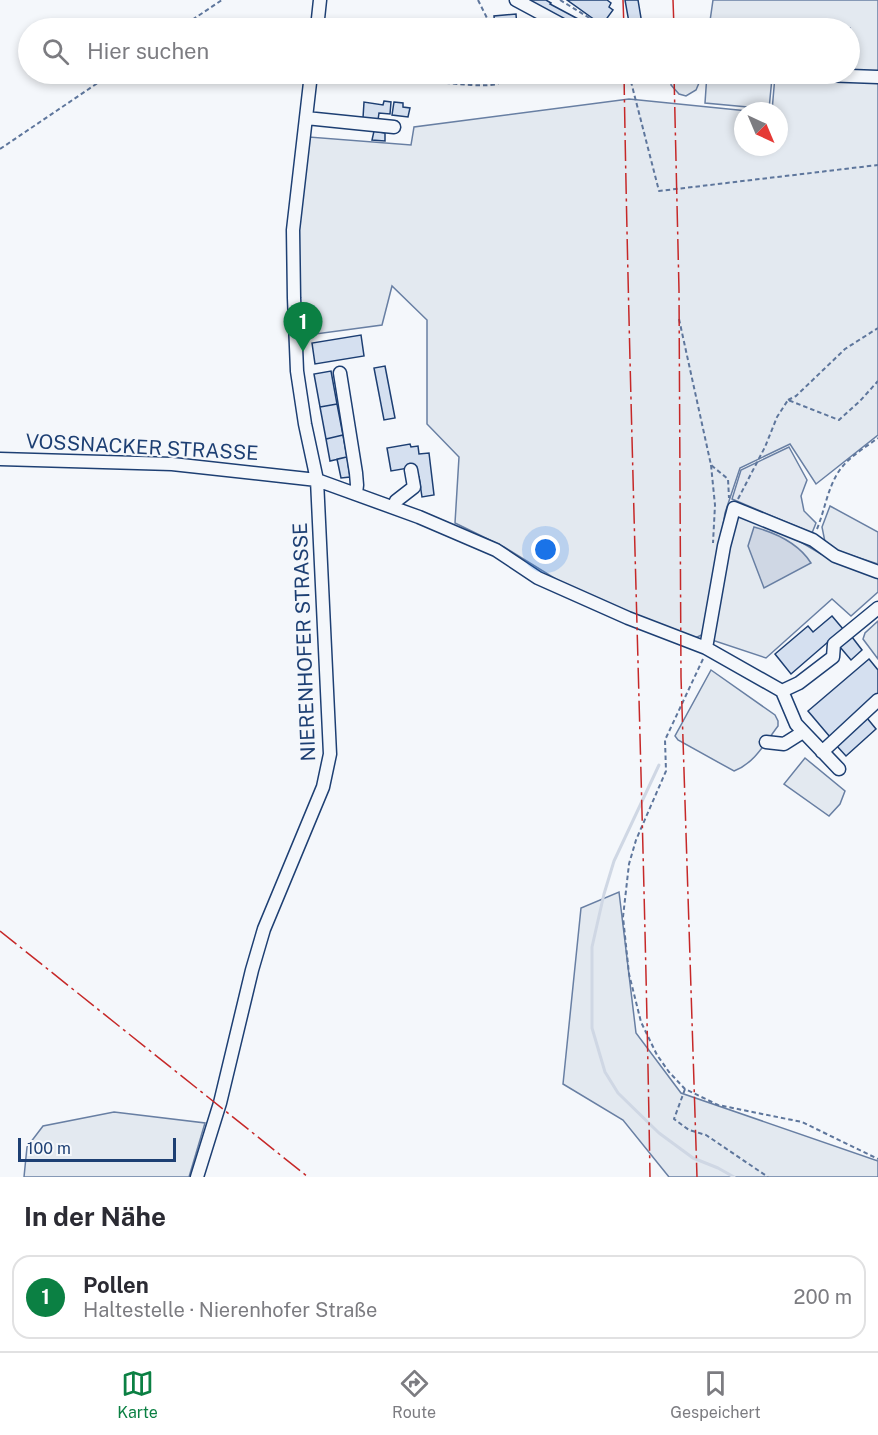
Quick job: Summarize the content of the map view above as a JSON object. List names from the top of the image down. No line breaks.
{"streets":{"street":["VOSSNACKER STRASSE","NIERENHOFER STRASSE"]},"crossings":[["VOSSNACKER STRASSE","NIERENHOFER STRASSE"]],"scale_bar":"100 m","north":"bottom right","page":{"search":"Hier suchen","pins":"1","scale":"100 m","heading":"In der Nähe","list":[{"mark":"1","name":"Pollen","note":"Haltestelle · Nierenhofer Straße","value":"200 m"}],"nav":["Karte","Route","Gespeichert"]}}
